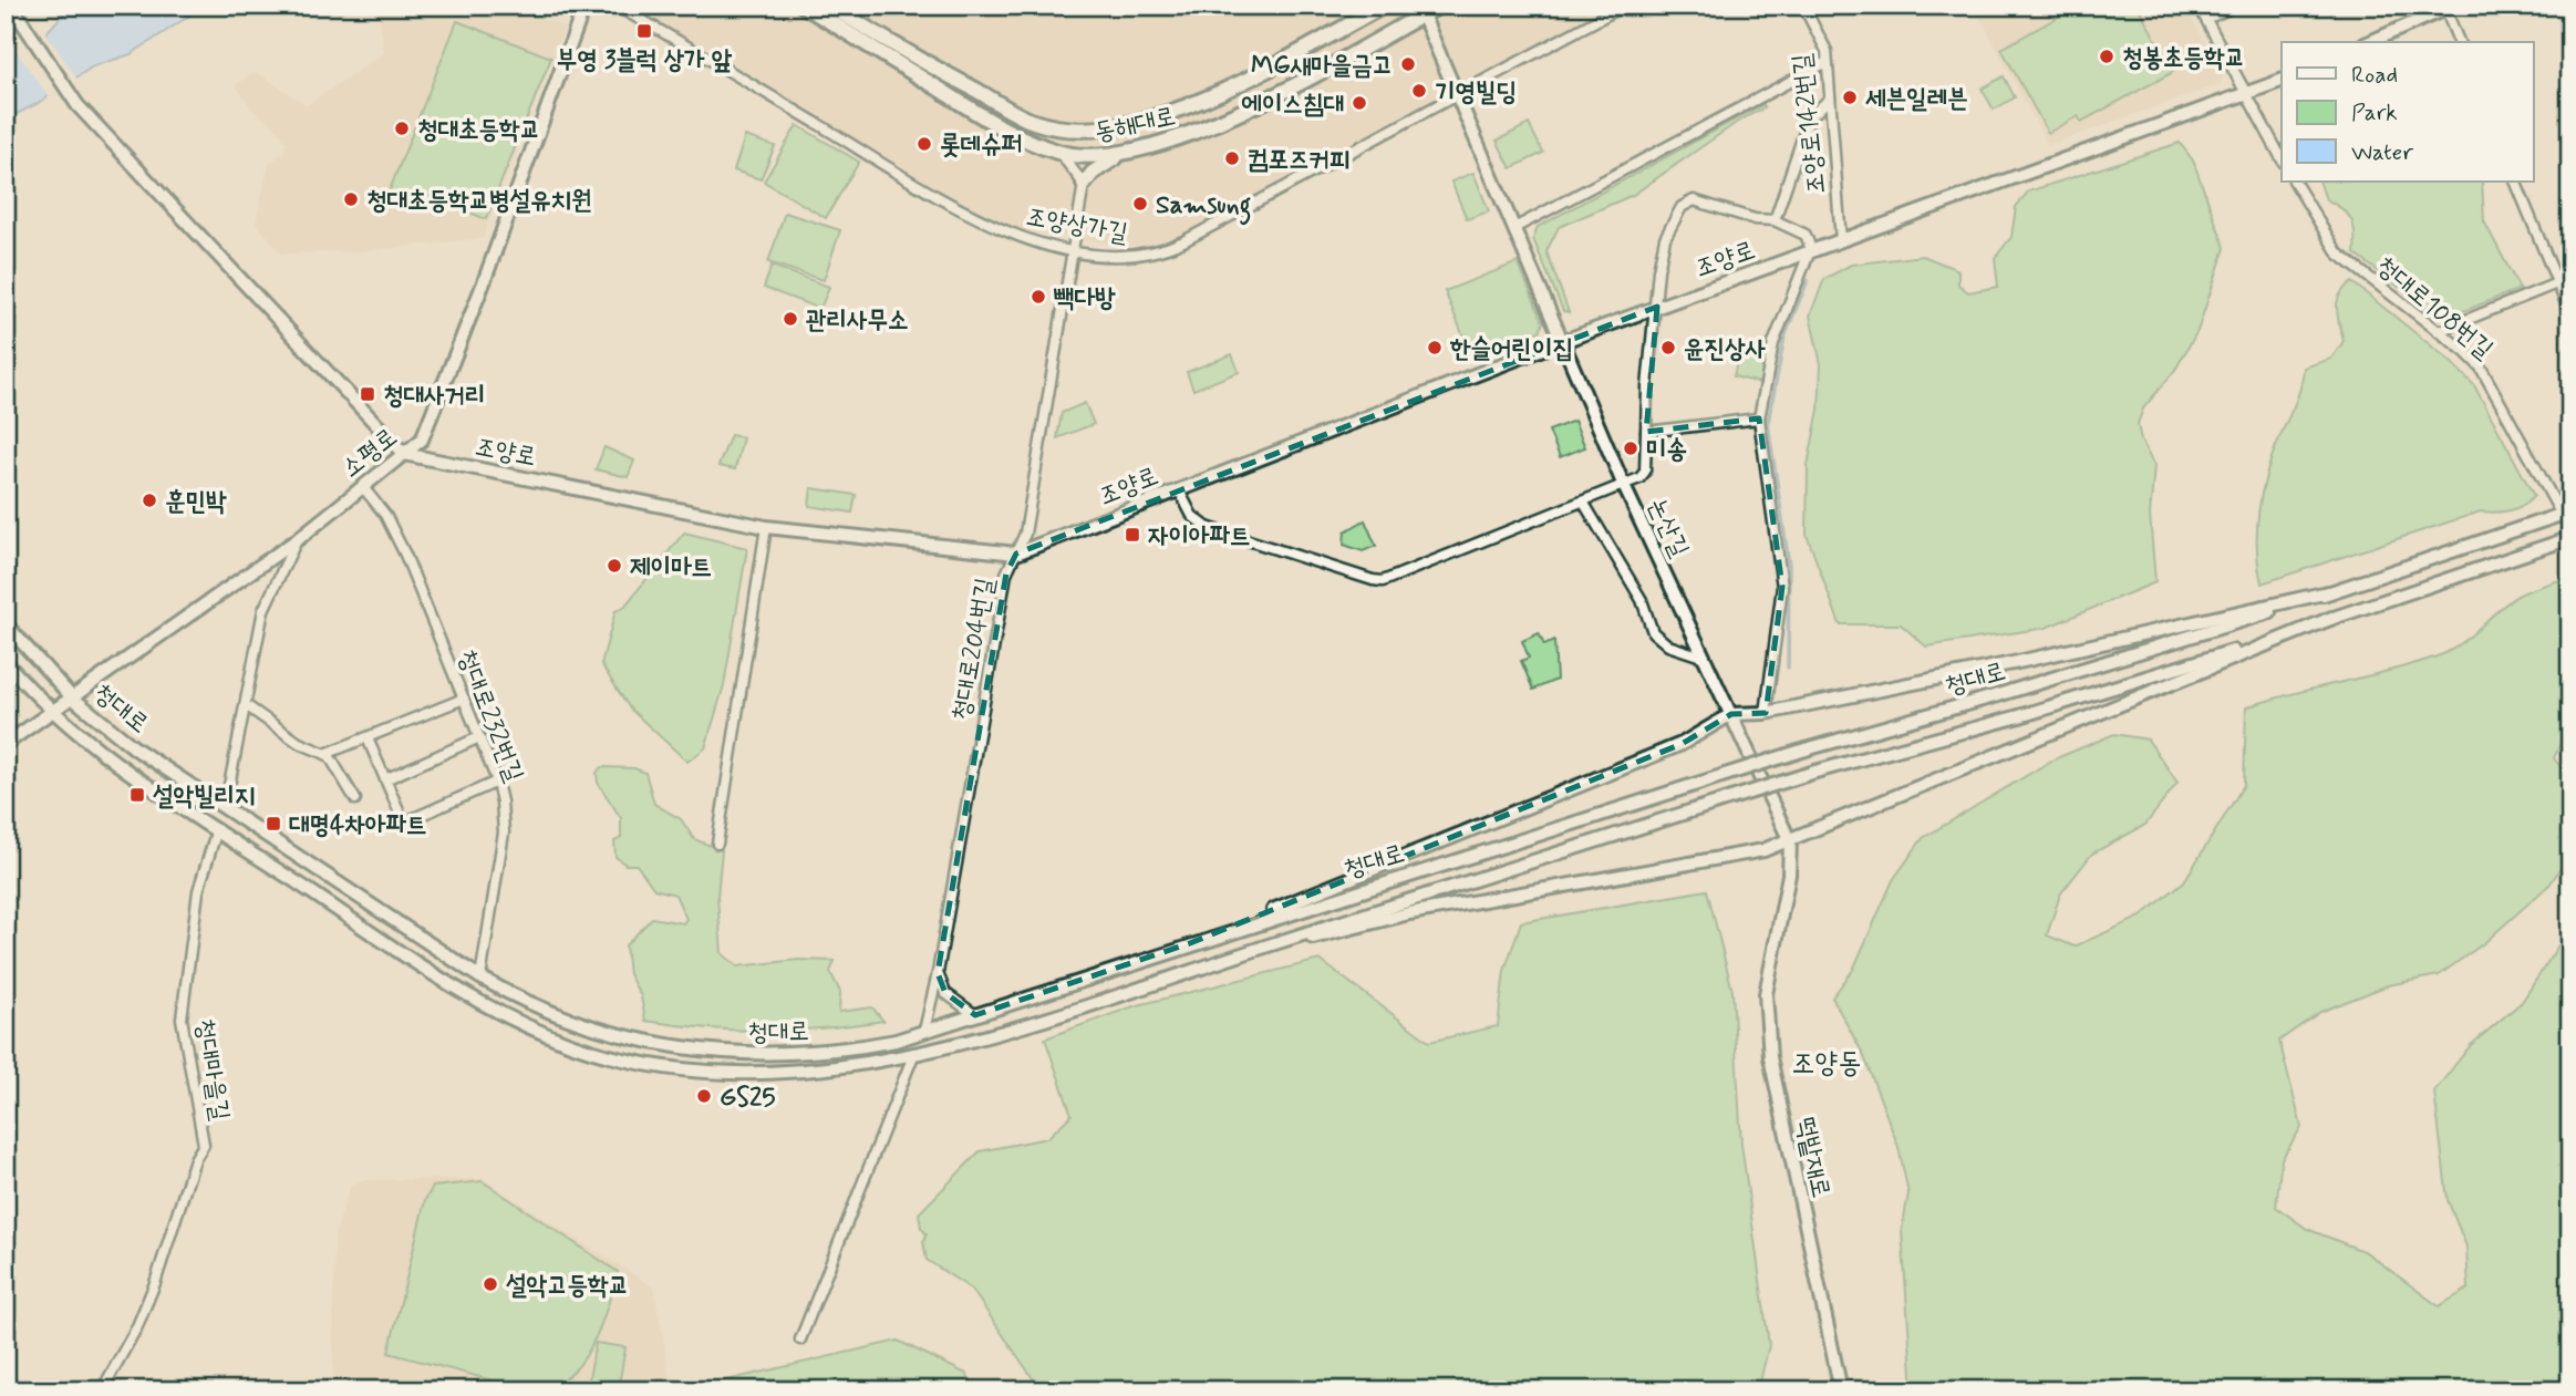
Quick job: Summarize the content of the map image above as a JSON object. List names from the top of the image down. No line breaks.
{"streets":{"main road":["동해대로"],"street":["조양로142번길","조양상가길","조양로","청대로108번길","소평로","논산길","청대로204번길","청대로","청대로232번길","청대마을길","떡밭재로"]},"crossings":[["동해대로","논산길"],["조양로142번길","조양로"],["조양상가길","논산길"],["조양상가길","청대로204번길"],["조양로","소평로"],["조양로","논산길"],["조양로","청대로204번길"],["청대로108번길","청대로"],["소평로","청대로"],["소평로","청대로232번길"],["논산길","떡밭재로"],["청대로204번길","청대로"],["청대로","청대로232번길"],["청대로","청대마을길"]],"districts":["조양동"],"places":{"transit":["부영 3블럭 상가 앞","청대사거리","자이아파트","설악빌리지","대명4차아파트"],"other":["청봉초등학교","MG새마을금고","기영빌딩","세븐일레븐","에이스침대","청대초등학교","롯데슈퍼","컴포즈커피","청대초등학교병설유치원","Samsung","빽다방","관리사무소","한슬어린이집","윤진상사","미송","훈민박","제이마트","GS25","설악고등학교"]},"legend":["Road","Park","Water"]}
